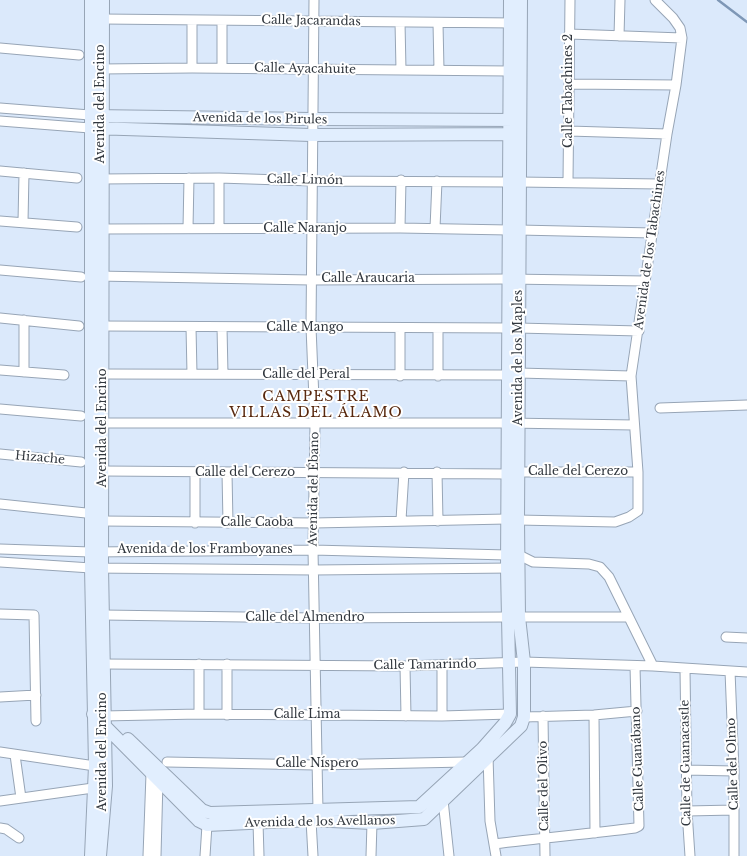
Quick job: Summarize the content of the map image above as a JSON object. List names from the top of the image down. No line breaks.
{"streets":{"street":["Calle Jacarandas","Calle Ayacahuite","Calle Tabachines 2","Avenida del Encino","Avenida de los Pirules","Calle Limón","Calle Naranjo","Avenida de los Tabachines","Calle Araucaria","Calle Mango","Avenida de los Maples","Calle del Peral","Hizache","Calle del Cerezo","Avenida del Ébano","Calle Caoba","Avenida de los Framboyanes","Calle del Almendro","Calle Tamarindo","Calle Lima","Calle Guanábano","Calle de Guanacastle","Calle Níspero","Calle del Olmo","Calle del Olivo","Avenida de los Avellanos"]},"crossings":[["Calle Jacarandas","Avenida del Encino"],["Calle Jacarandas","Avenida de los Maples"],["Calle Jacarandas","Avenida del Ébano"],["Calle Ayacahuite","Avenida del Encino"],["Calle Ayacahuite","Avenida de los Maples"],["Calle Ayacahuite","Avenida del Ébano"],["Calle Tabachines 2","Calle Limón"],["Avenida del Encino","Avenida de los Pirules"],["Avenida del Encino","Calle Limón"],["Avenida del Encino","Calle Naranjo"],["Avenida del Encino","Calle Araucaria"],["Avenida del Encino","Calle Mango"],["Avenida del Encino","Calle del Peral"],["Avenida del Encino","Calle del Cerezo"],["Avenida del Encino","Calle Caoba"],["Avenida del Encino","Avenida de los Framboyanes"],["Avenida del Encino","Calle del Almendro"],["Avenida del Encino","Calle Tamarindo"],["Avenida del Encino","Calle Lima"],["Avenida del Encino","Avenida de los Avellanos"],["Avenida de los Pirules","Avenida de los Maples"],["Avenida de los Pirules","Avenida del Ébano"],["Calle Limón","Avenida de los Tabachines"],["Calle Limón","Avenida de los Maples"],["Calle Limón","Avenida del Ébano"],["Calle Naranjo","Avenida de los Tabachines"],["Calle Naranjo","Avenida de los Maples"],["Calle Naranjo","Avenida del Ébano"],["Avenida de los Tabachines","Calle Araucaria"],["Avenida de los Tabachines","Calle Mango"],["Avenida de los Tabachines","Calle del Peral"],["Avenida de los Tabachines","Calle del Cerezo"],["Avenida de los Tabachines","Calle Caoba"],["Calle Araucaria","Avenida de los Maples"],["Calle Araucaria","Avenida del Ébano"],["Calle Mango","Avenida de los Maples"],["Calle Mango","Avenida del Ébano"],["Avenida de los Maples","Calle del Peral"],["Avenida de los Maples","Calle del Cerezo"],["Avenida de los Maples","Calle Caoba"],["Avenida de los Maples","Avenida de los Framboyanes"],["Avenida de los Maples","Calle del Almendro"],["Avenida de los Maples","Calle Tamarindo"],["Avenida de los Maples","Calle Lima"],["Avenida de los Maples","Avenida de los Avellanos"],["Calle del Peral","Avenida del Ébano"],["Calle del Cerezo","Avenida del Ébano"],["Avenida del Ébano","Calle Caoba"],["Avenida del Ébano","Avenida de los Framboyanes"],["Avenida del Ébano","Calle del Almendro"],["Avenida del Ébano","Calle Tamarindo"],["Avenida del Ébano","Calle Lima"],["Avenida del Ébano","Calle Níspero"],["Avenida del Ébano","Avenida de los Avellanos"],["Avenida de los Framboyanes","Calle Tamarindo"],["Calle Tamarindo","Calle Guanábano"],["Calle Tamarindo","Calle de Guanacastle"],["Calle Tamarindo","Calle del Olmo"],["Calle Lima","Avenida de los Avellanos"],["Calle Guanábano","Calle del Olivo"],["Calle Níspero","Avenida de los Avellanos"]],"districts":["CAMPESTRE VILLAS DEL ÁLAMO"]}
